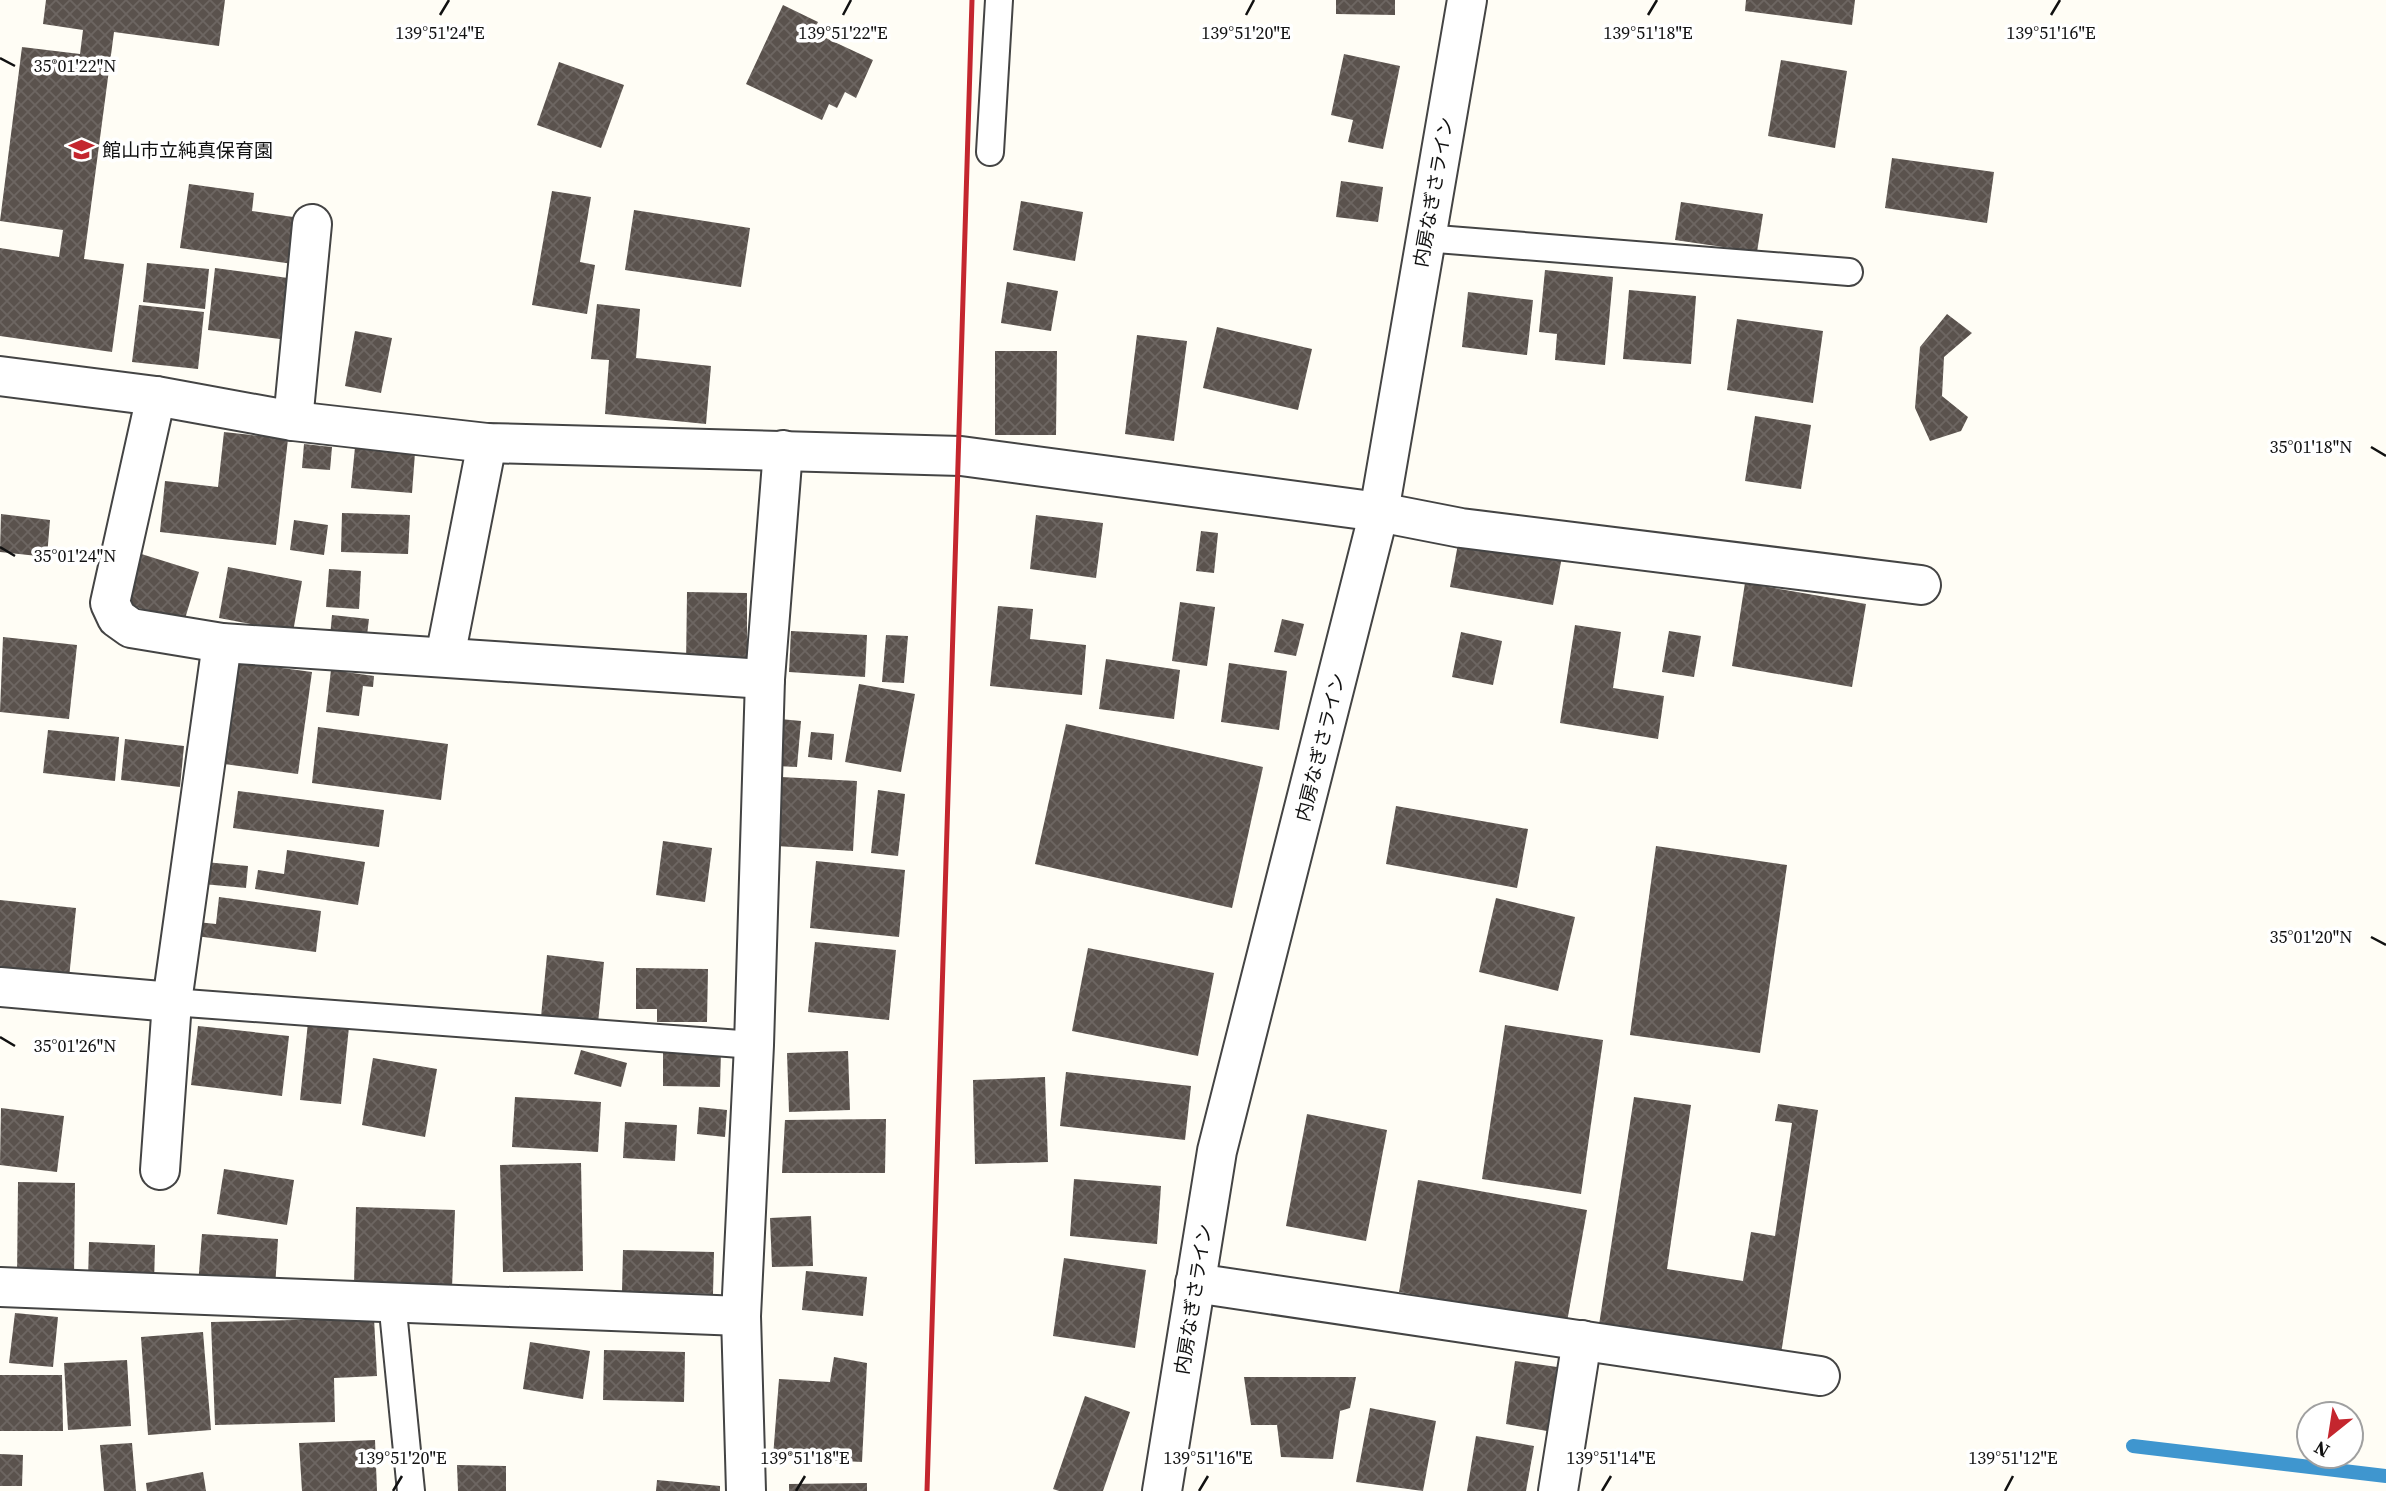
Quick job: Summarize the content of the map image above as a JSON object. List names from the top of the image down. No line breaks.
{"streets":{"street":["内房なぎさライン"]},"places":{"school or university":["館山市立純真保育園"]},"north":"bottom left","coordinates":["139°51'24\"E","139°51'22\"E","139°51'20\"E","139°51'18\"E","139°51'16\"E","35°01'22\"N","35°01'18\"N","35°01'24\"N","35°01'20\"N","35°01'26\"N","139°51'14\"E","139°51'12\"E"]}
